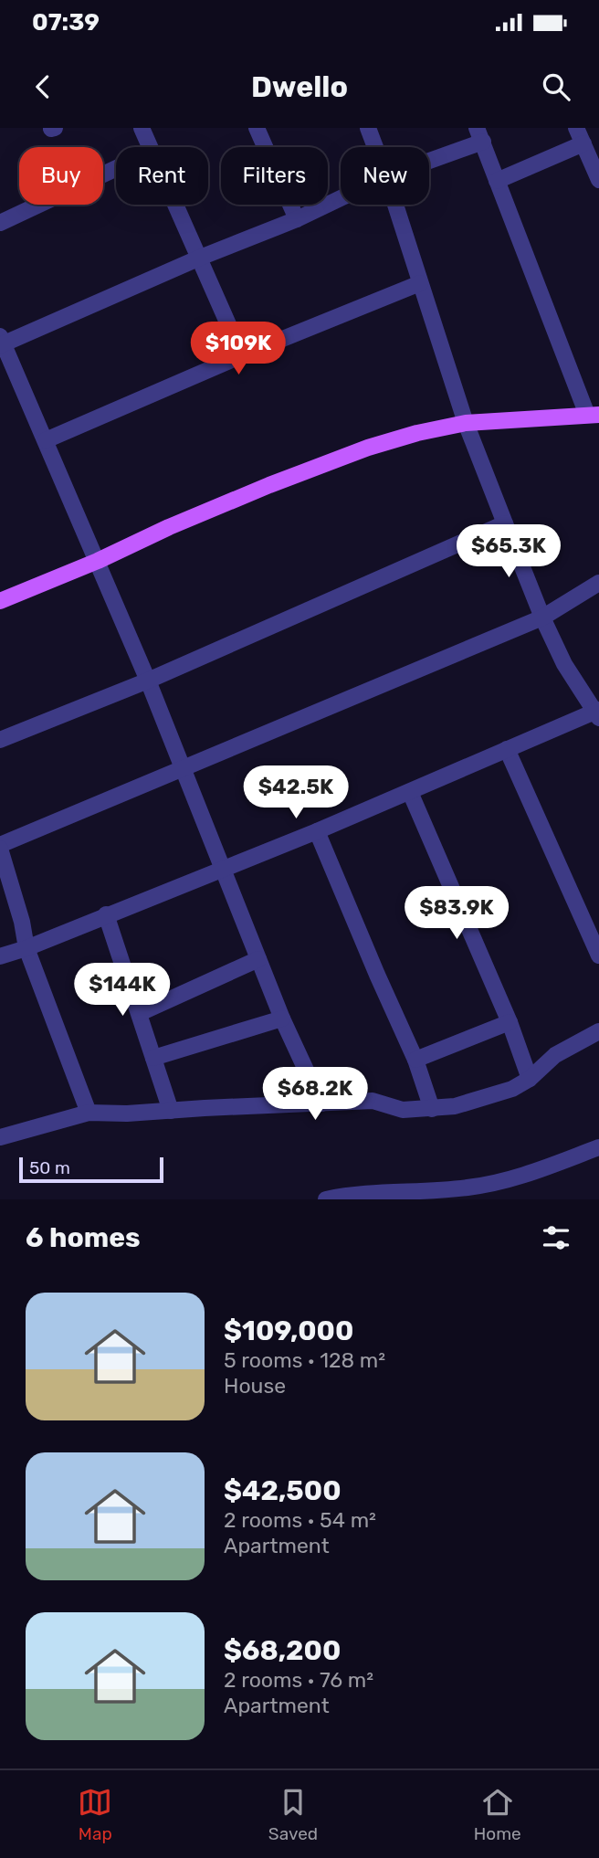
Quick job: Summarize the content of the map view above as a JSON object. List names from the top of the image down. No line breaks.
{"scale_bar":"50 m","page":{"status":"07:39","header":"Dwello","chip":["Buy","Rent","Filters","New"],"price":["$109K","$65.3K","$42.5K","$83.9K","$144K","$68.2K"],"scale":"50 m","heading":"6 homes","list":[{"name":"$109,000","note":"5 rooms · 128 m² · House"},{"name":"$42,500","note":"2 rooms · 54 m² · Apartment"},{"name":"$68,200","note":"2 rooms · 76 m² · Apartment"}],"tabs":["Map","Saved","Home"]}}
